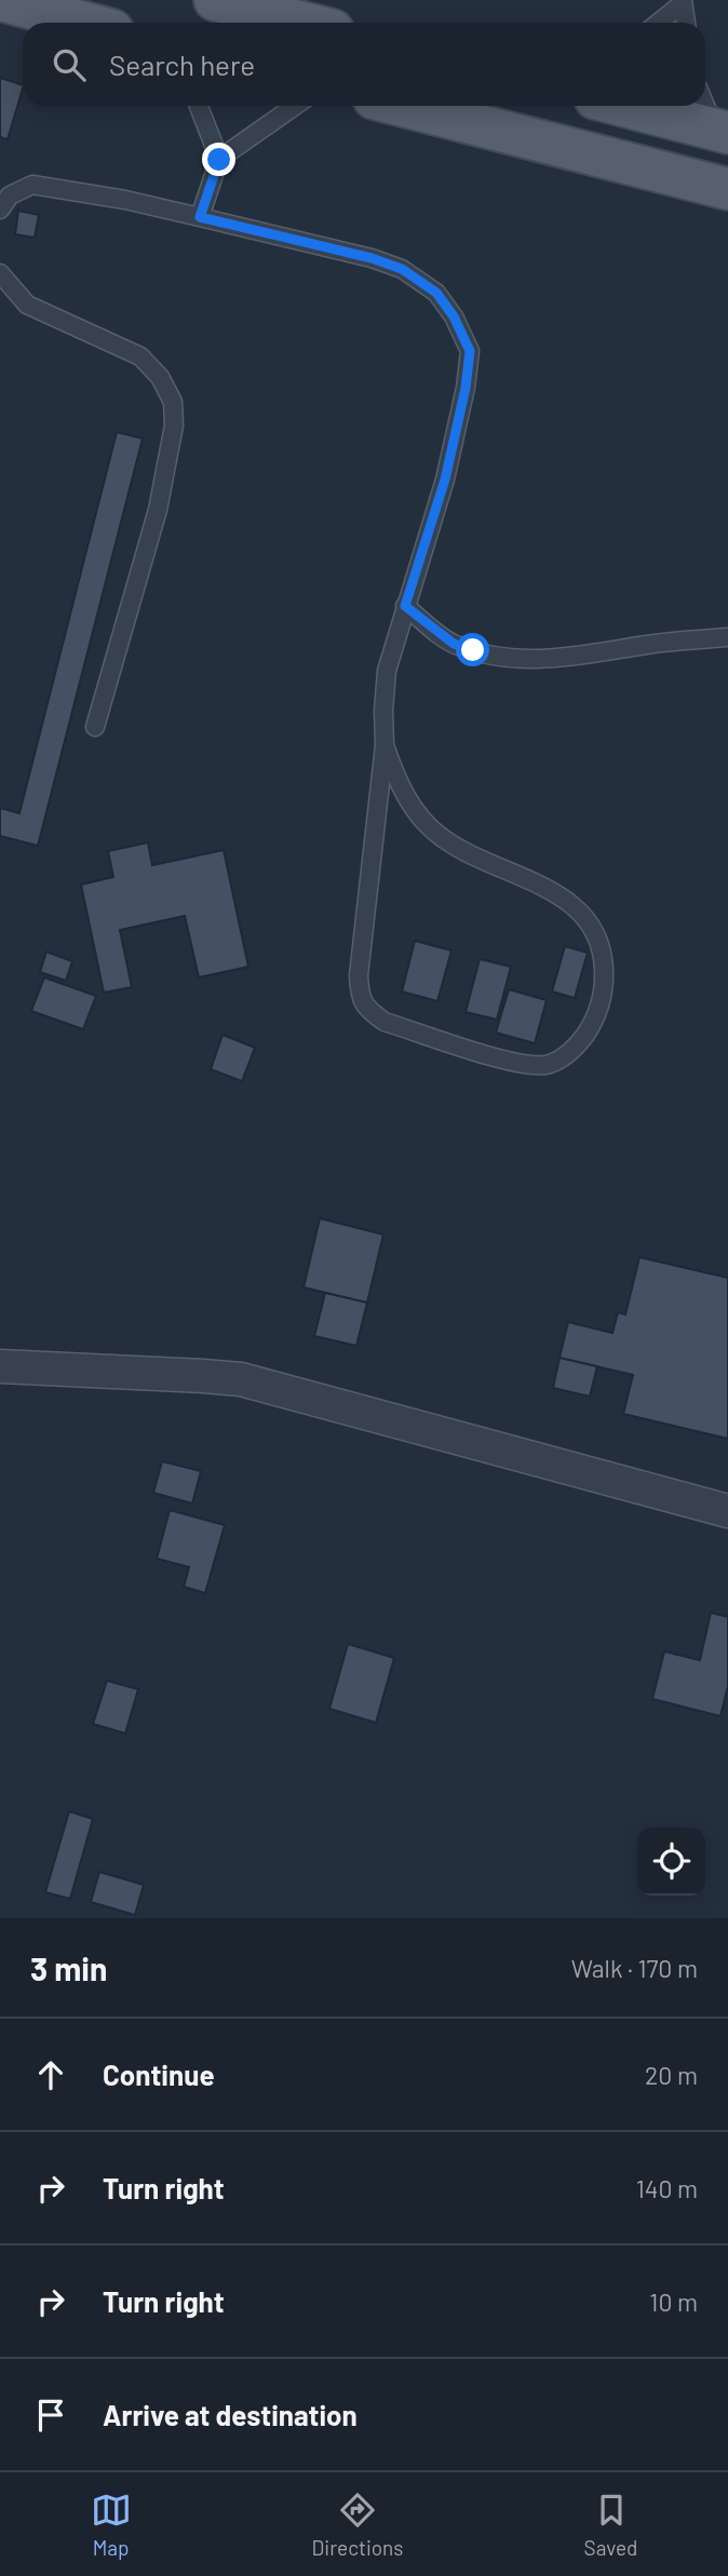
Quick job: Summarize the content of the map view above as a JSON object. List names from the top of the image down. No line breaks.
{"page":{"search":"Search here","heading":["3 min","Walk · 170 m"],"list":[["Continue","20 m"],["Turn right","140 m"],["Turn right","10 m"],"Arrive at destination"],"nav":["Map","Directions","Saved"]}}
